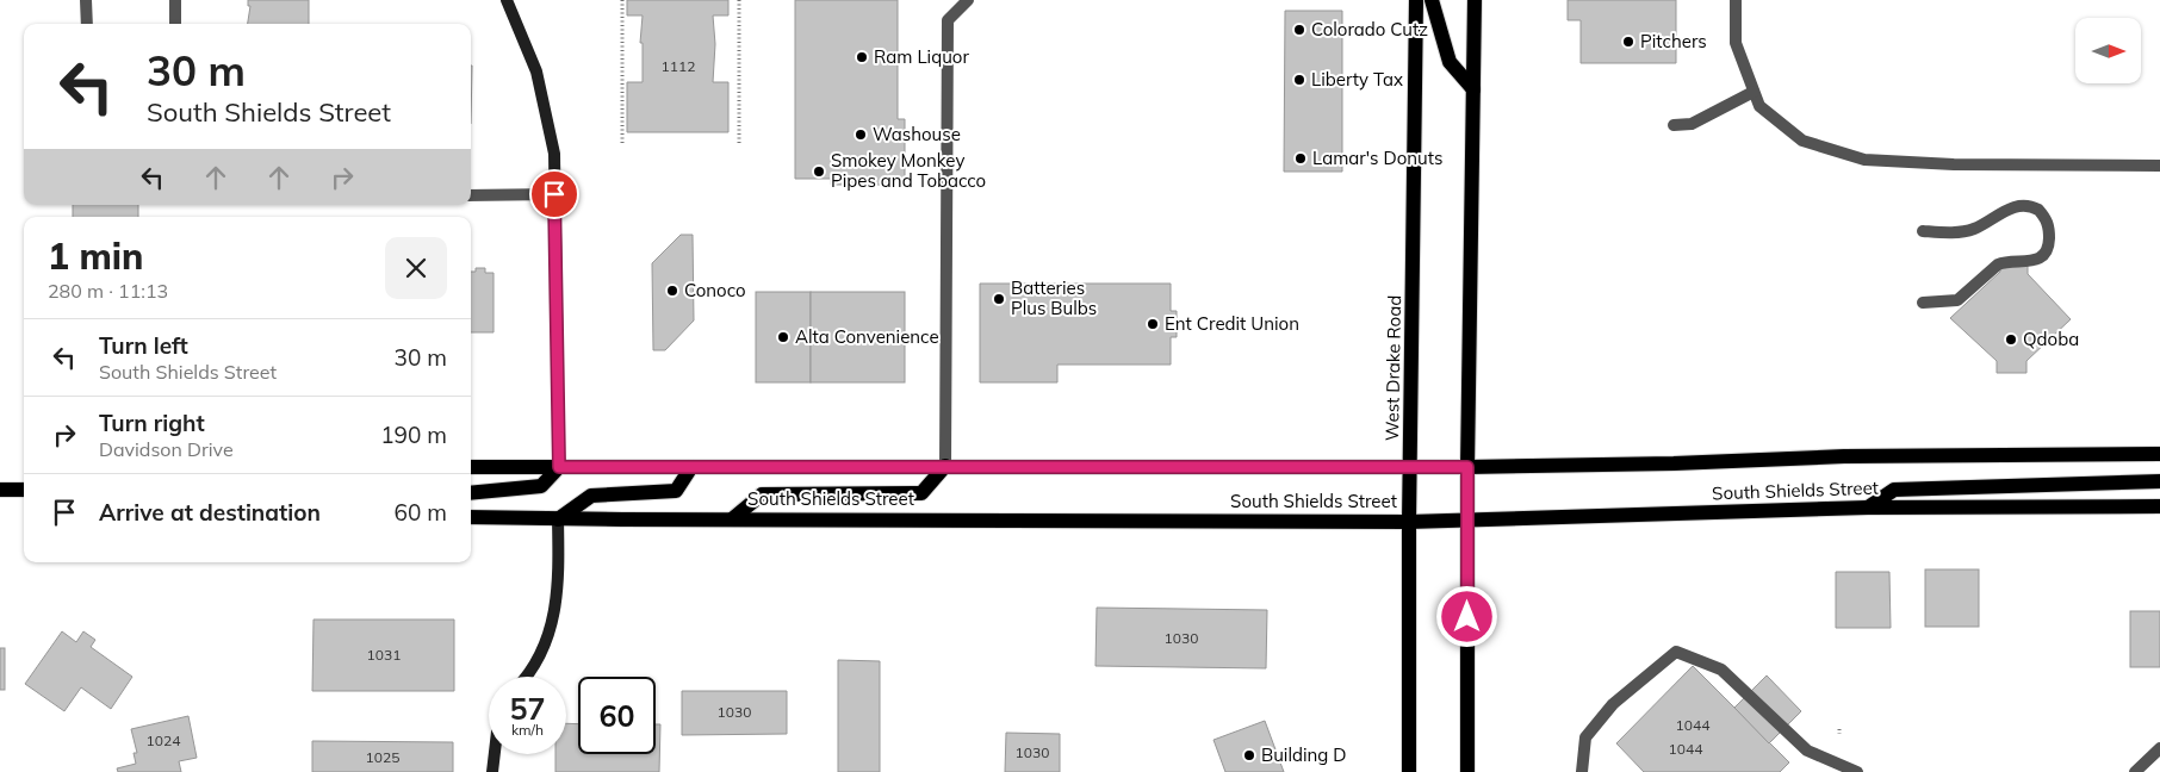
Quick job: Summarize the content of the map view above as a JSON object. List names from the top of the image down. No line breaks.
{"streets":{"main road":["West Drake Road","South Shields Street"]},"crossings":[["West Drake Road","South Shields Street"]],"places":["Colorado Cutz","Pitchers","Ram Liquor","Liberty Tax","Washouse","Lamar's Donuts","Smokey Monkey Pipes and Tobacco","Conoco","Batteries Plus Bulbs","Ent Credit Union","Alta Convenience","Qdoba","Building D"],"house_numbers":["1112","1030","1031","1030","1044","1024","1044","1030","1025"],"north":"right","page":{"turn":["30 m","South Shields Street"],"heading":["1 min","280 m · 11:13"],"list":[{"name":"Turn left","note":"South Shields Street","value":"30 m"},{"name":"Turn right","note":"Davidson Drive","value":"190 m"},{"name":"Arrive at destination","value":"60 m"}],"speed":"57 km/h","limit":"60"}}
